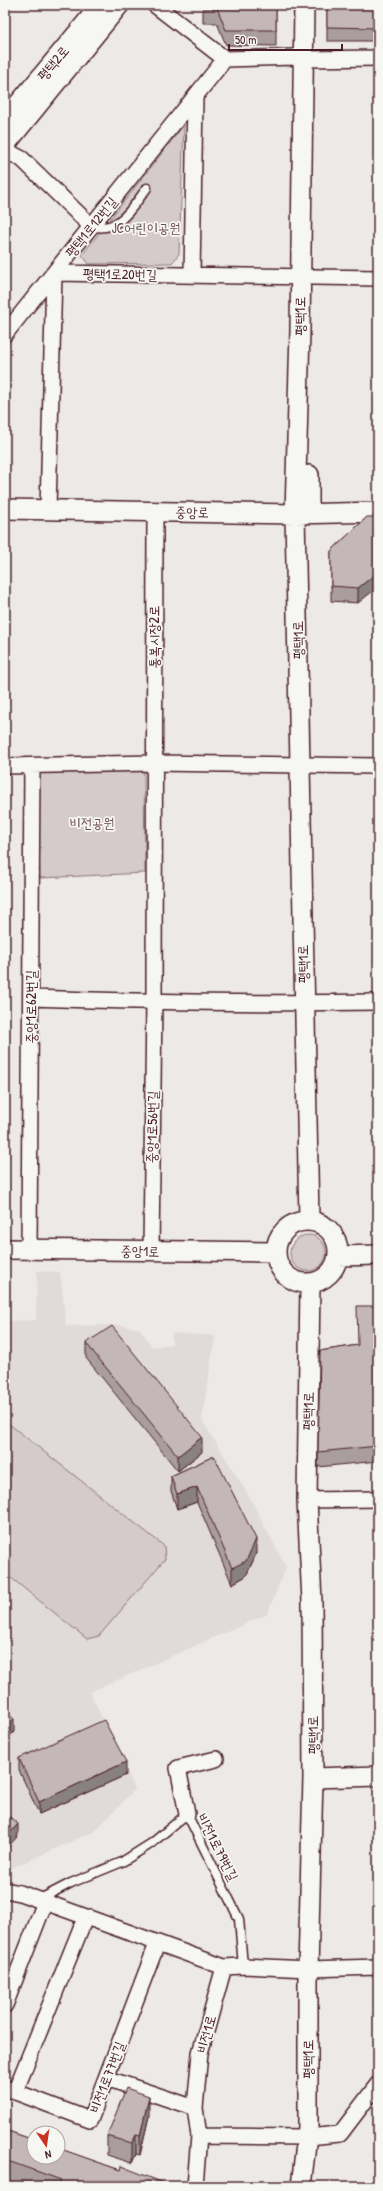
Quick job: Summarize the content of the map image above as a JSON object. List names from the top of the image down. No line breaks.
{"streets":{"street":["평택2로","평택1로12번길","평택1로20번길","평택1로","중앙로","통복시장2로","중앙1로62번길","중앙1로56번길","중앙1로","비전1로","비전1로77번길"],"lane":["비전1로79번길"]},"crossings":[["평택1로12번길","평택1로20번길"],["평택1로20번길","평택1로"],["평택1로","중앙로"],["평택1로","중앙1로"],["중앙로","통복시장2로"],["통복시장2로","중앙1로56번길"],["중앙1로62번길","중앙1로"],["중앙1로56번길","중앙1로"]],"parks":["JC어린이공원","비전공원"],"scale_bar":"50 m","north":"bottom"}
